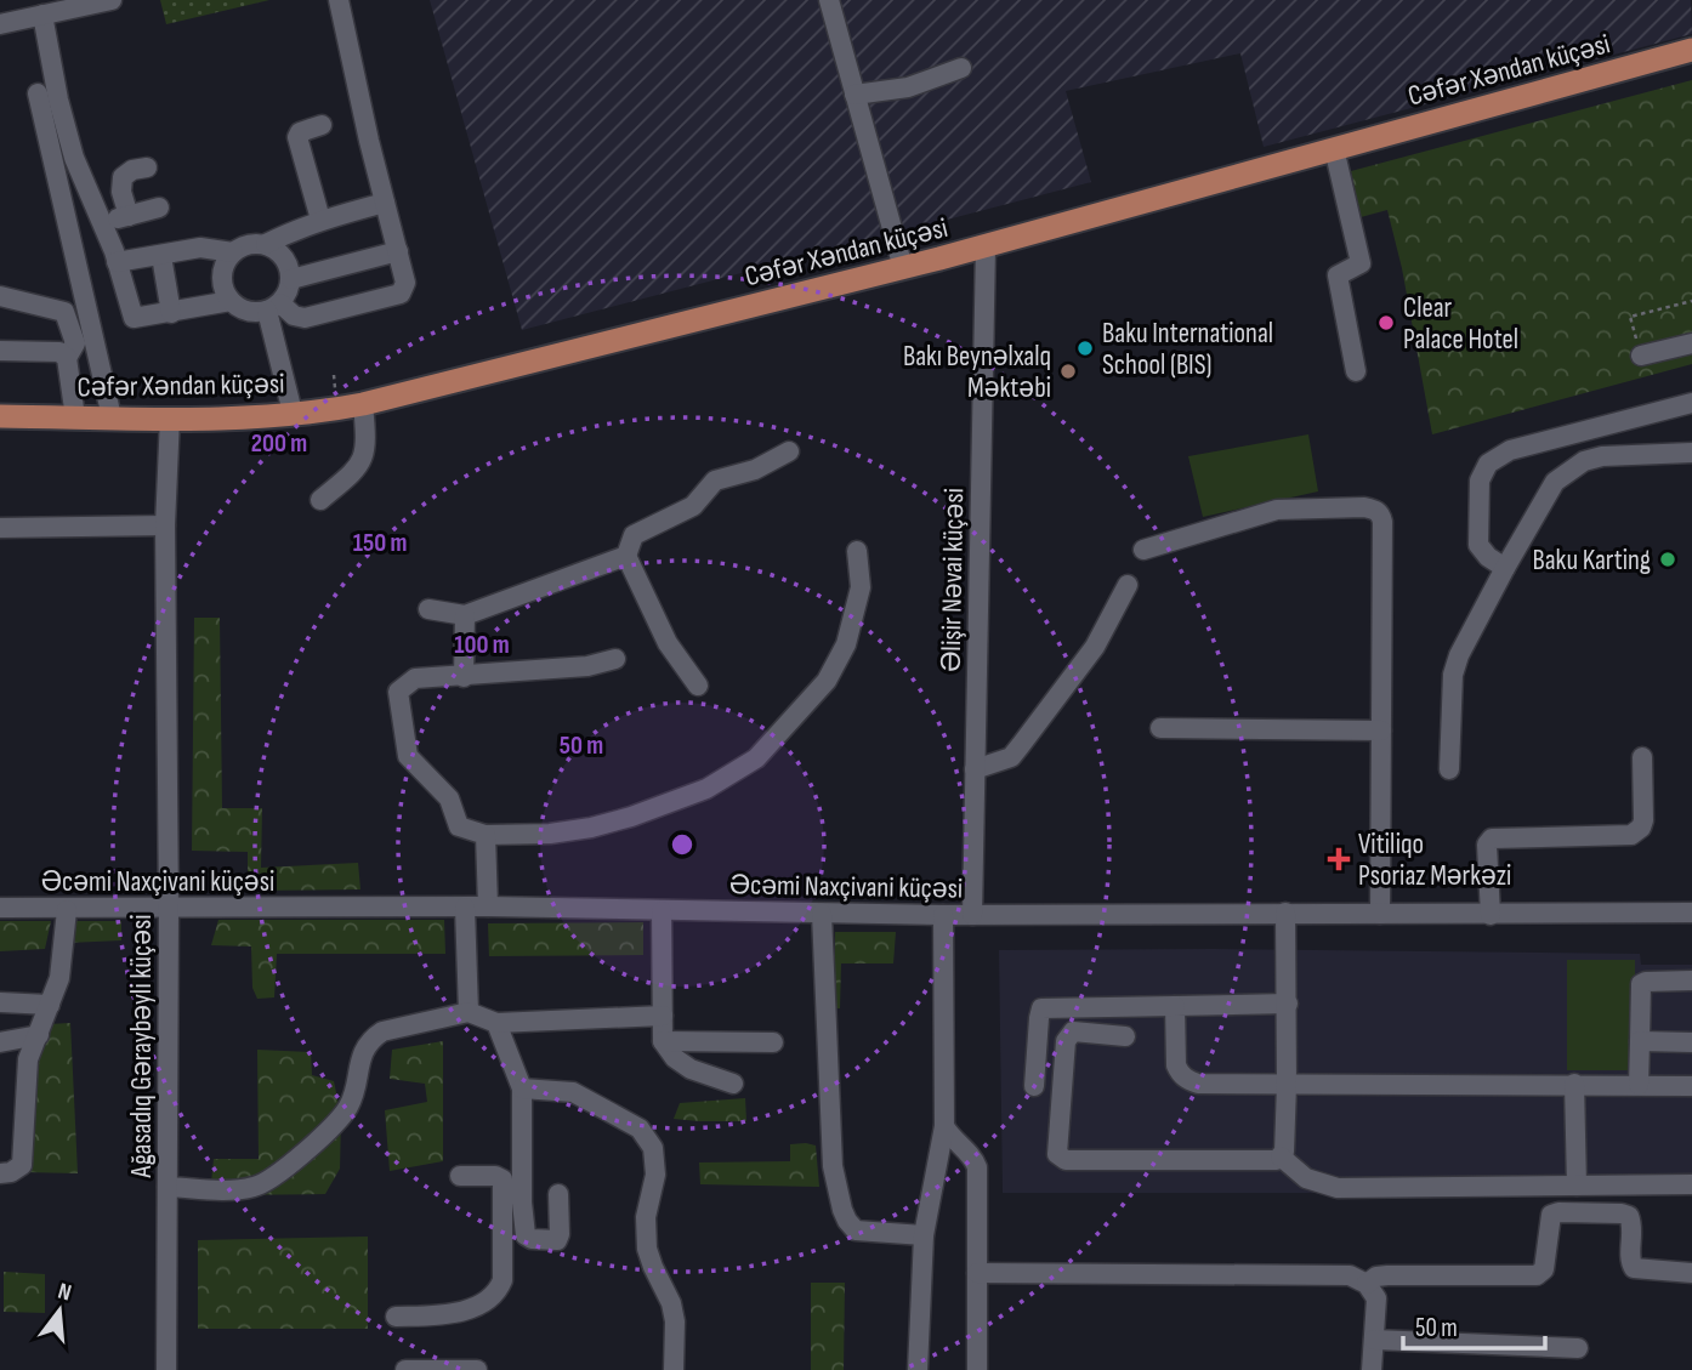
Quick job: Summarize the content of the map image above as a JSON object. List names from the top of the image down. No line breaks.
{"streets":{"main road":["Cəfər Xəndan küçəsi"],"street":["Əlişir Nəvai küçəsi","Əcəmi Naxçivani küçəsi","Ağasadıq Gəraybəyli küçəsi"]},"crossings":[["Cəfər Xəndan küçəsi","Əlişir Nəvai küçəsi"],["Cəfər Xəndan küçəsi","Ağasadıq Gəraybəyli küçəsi"],["Əlişir Nəvai küçəsi","Əcəmi Naxçivani küçəsi"],["Əcəmi Naxçivani küçəsi","Ağasadıq Gəraybəyli küçəsi"]],"places":{"other":["Clear Palace Hotel","Baku International School (BIS)","Bakı Beynəlxalq Məktəbi","Baku Karting"],"health":["Vitiliqo Psoriaz Mərkəzi"]},"scale_bar":"50 m","north":"top","rings":["200 m","150 m","100 m","50 m"]}
